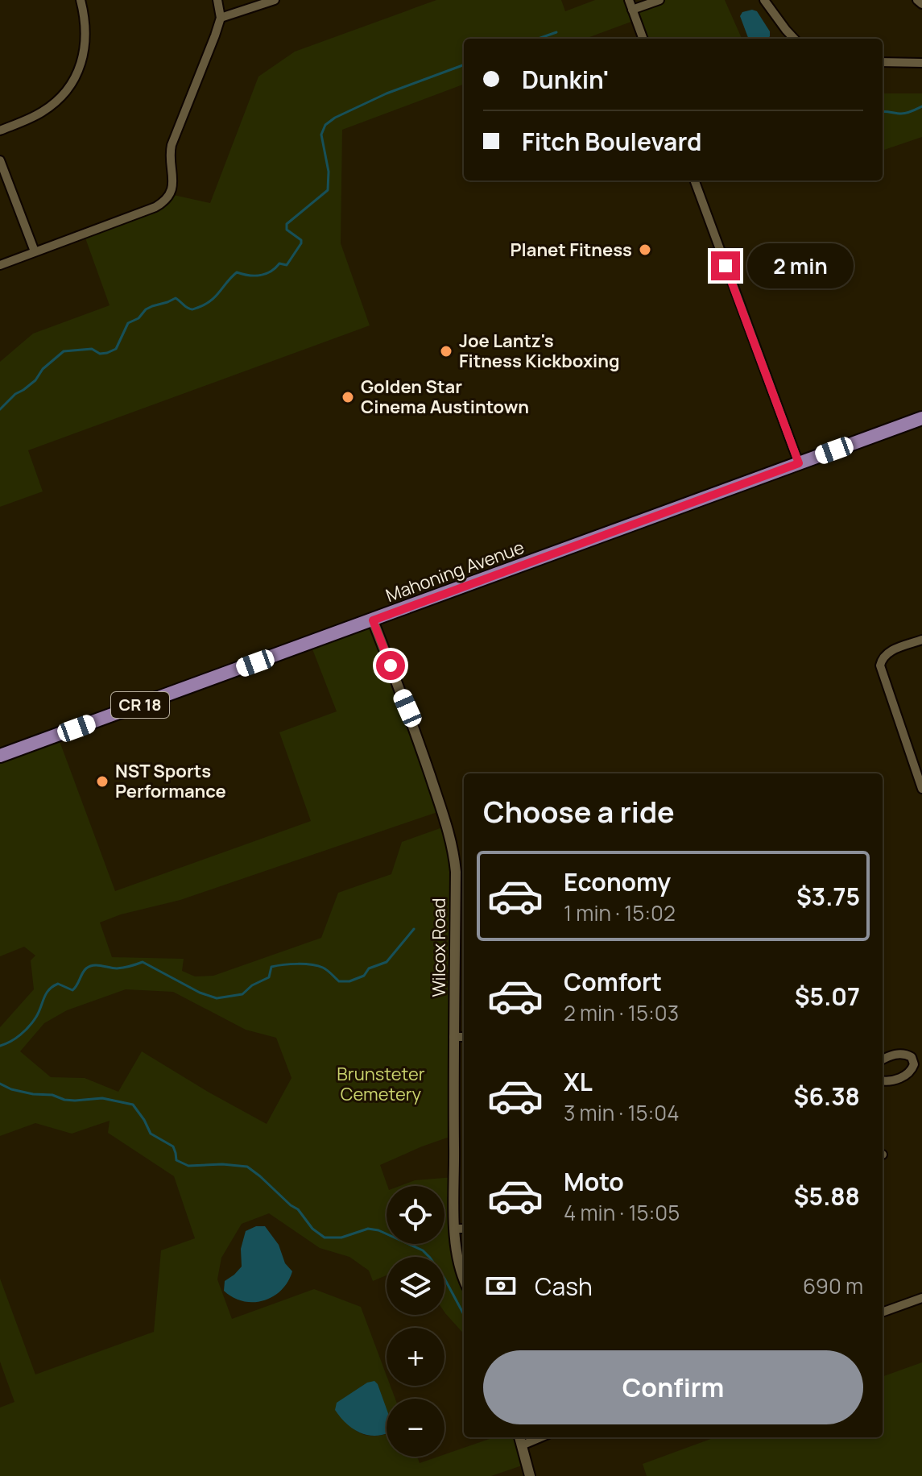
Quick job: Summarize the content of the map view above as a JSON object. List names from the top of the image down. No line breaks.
{"streets":{"main road":["Mahoning Avenue","CR 18"],"street":["Wilcox Road"]},"crossings":[["Mahoning Avenue","Wilcox Road"]],"parks":["Brunsteter Cemetery"],"places":["Planet Fitness","Joe Lantz's Fitness Kickboxing","Golden Star Cinema Austintown","NST Sports Performance"],"page":{"banner":["Dunkin'","Fitch Boulevard"],"bubble":"2 min","heading":"Choose a ride","list":[{"name":"Economy","note":"1 min · 15:02","value":"$3.75"},{"name":"Comfort","note":"2 min · 15:03","value":"$5.07"},{"name":"XL","note":"3 min · 15:04","value":"$6.38"},{"name":"Moto","note":"4 min · 15:05","value":"$5.88"}],"map_buttons":["+","−"],"pay":["Cash","690 m"],"buttons":"Confirm"}}
